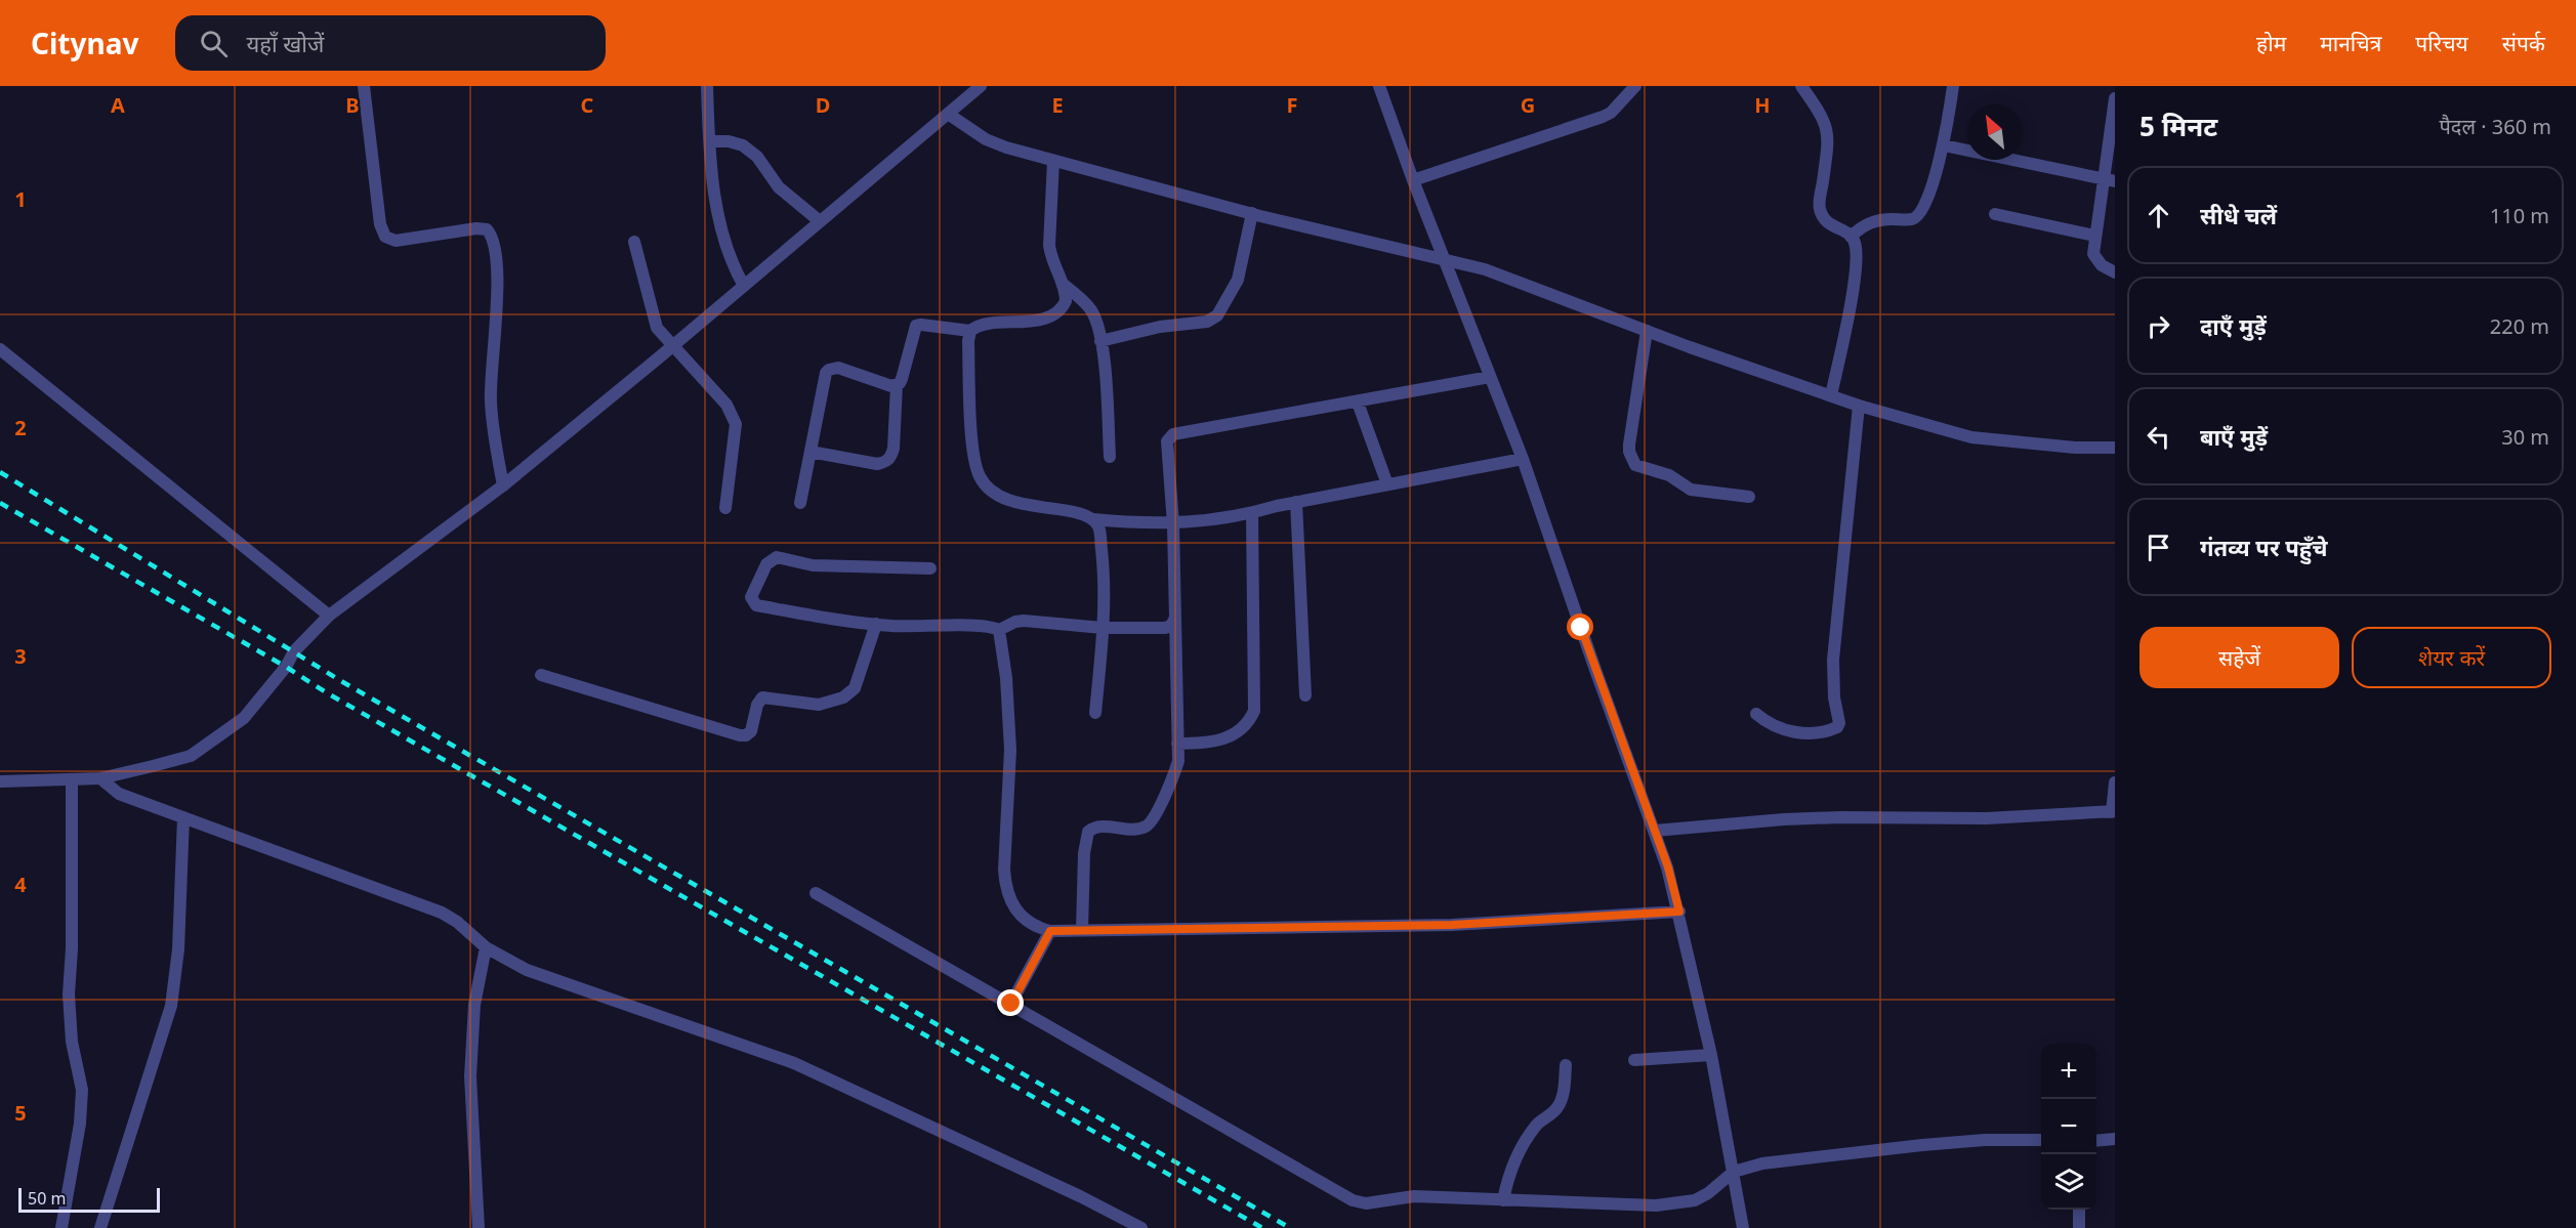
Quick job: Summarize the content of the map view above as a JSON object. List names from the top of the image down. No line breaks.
{"scale_bar":"50 m","north":"top left","page":{"header":"Citynav","search":"यहाँ खोजें","nav":["होम","मानचित्र","परिचय","संपर्क"],"heading":["5 मिनट","पैदल · 360 m"],"list":[["सीधे चलें","110 m"],["दाएँ मुड़ें","220 m"],["बाएँ मुड़ें","30 m"],"गंतव्य पर पहुँचे"],"buttons":["सहेजें","शेयर करें"],"map_buttons":["+","−"],"scale":"50 m"},"grid":{"columns":["A","B","C","D","E","F","G","H"],"rows":["1","2","3","4","5"]}}
